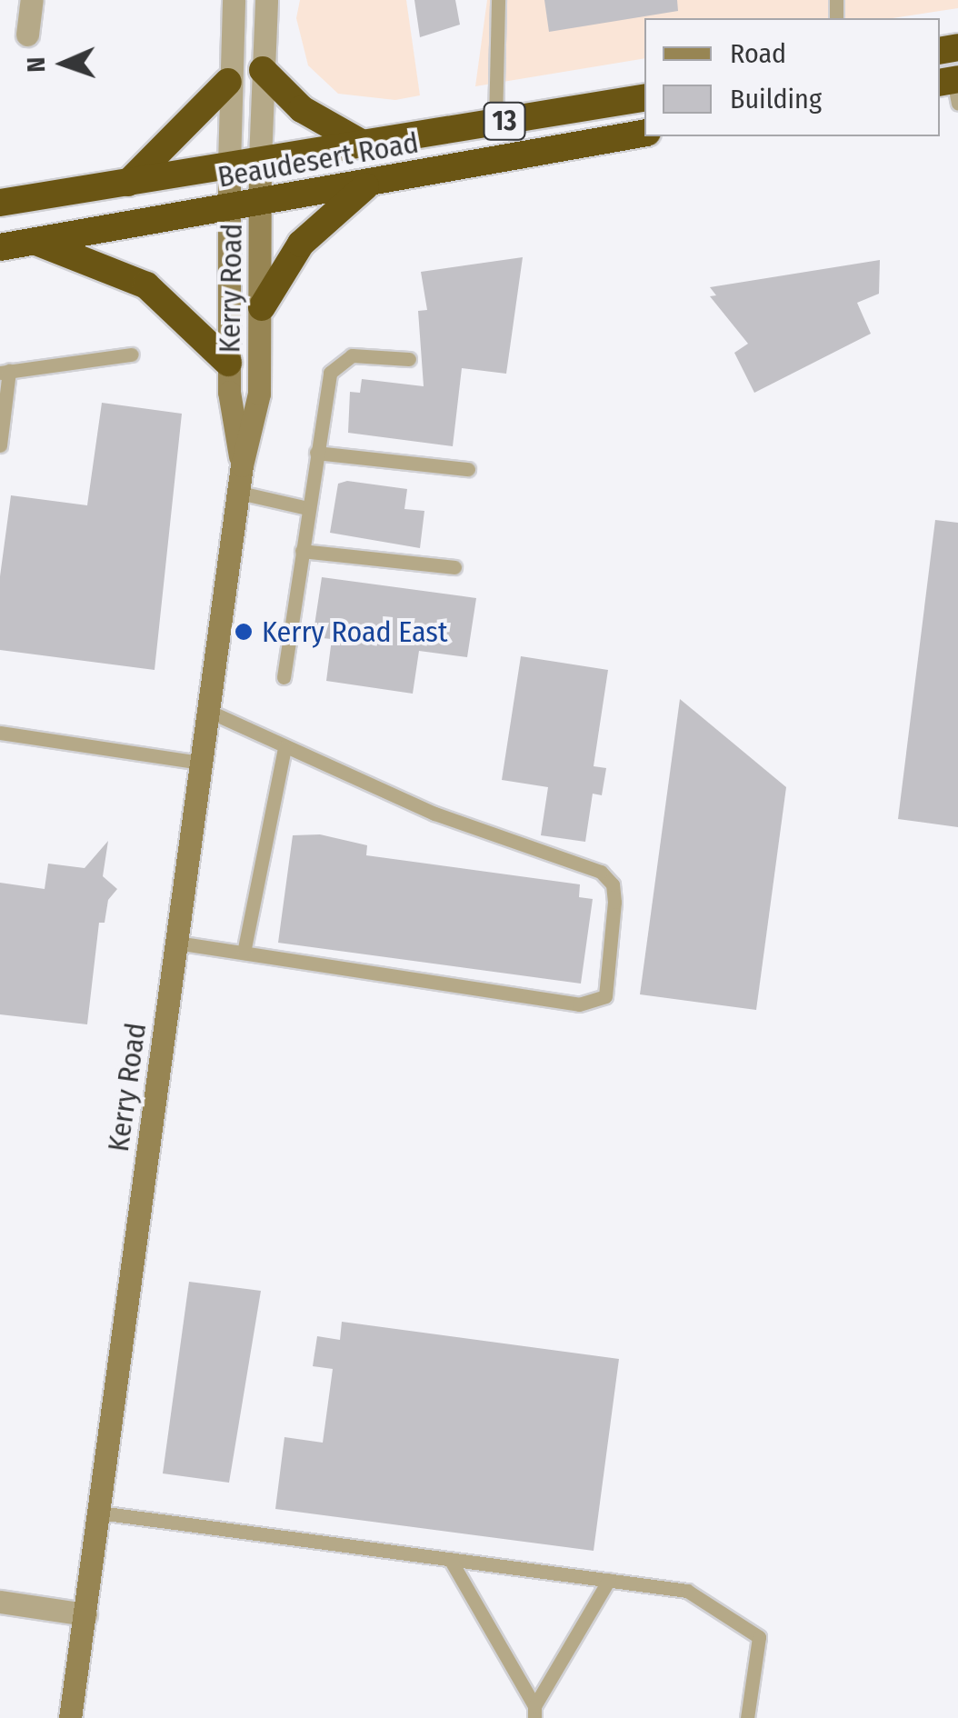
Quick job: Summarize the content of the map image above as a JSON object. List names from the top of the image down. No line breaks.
{"streets":{"highway":["13","Beaudesert Road"],"street":["Kerry Road"]},"crossings":[["Beaudesert Road","Kerry Road"]],"places":["Kerry Road East"],"legend":["Road","Building"],"north":"left"}
